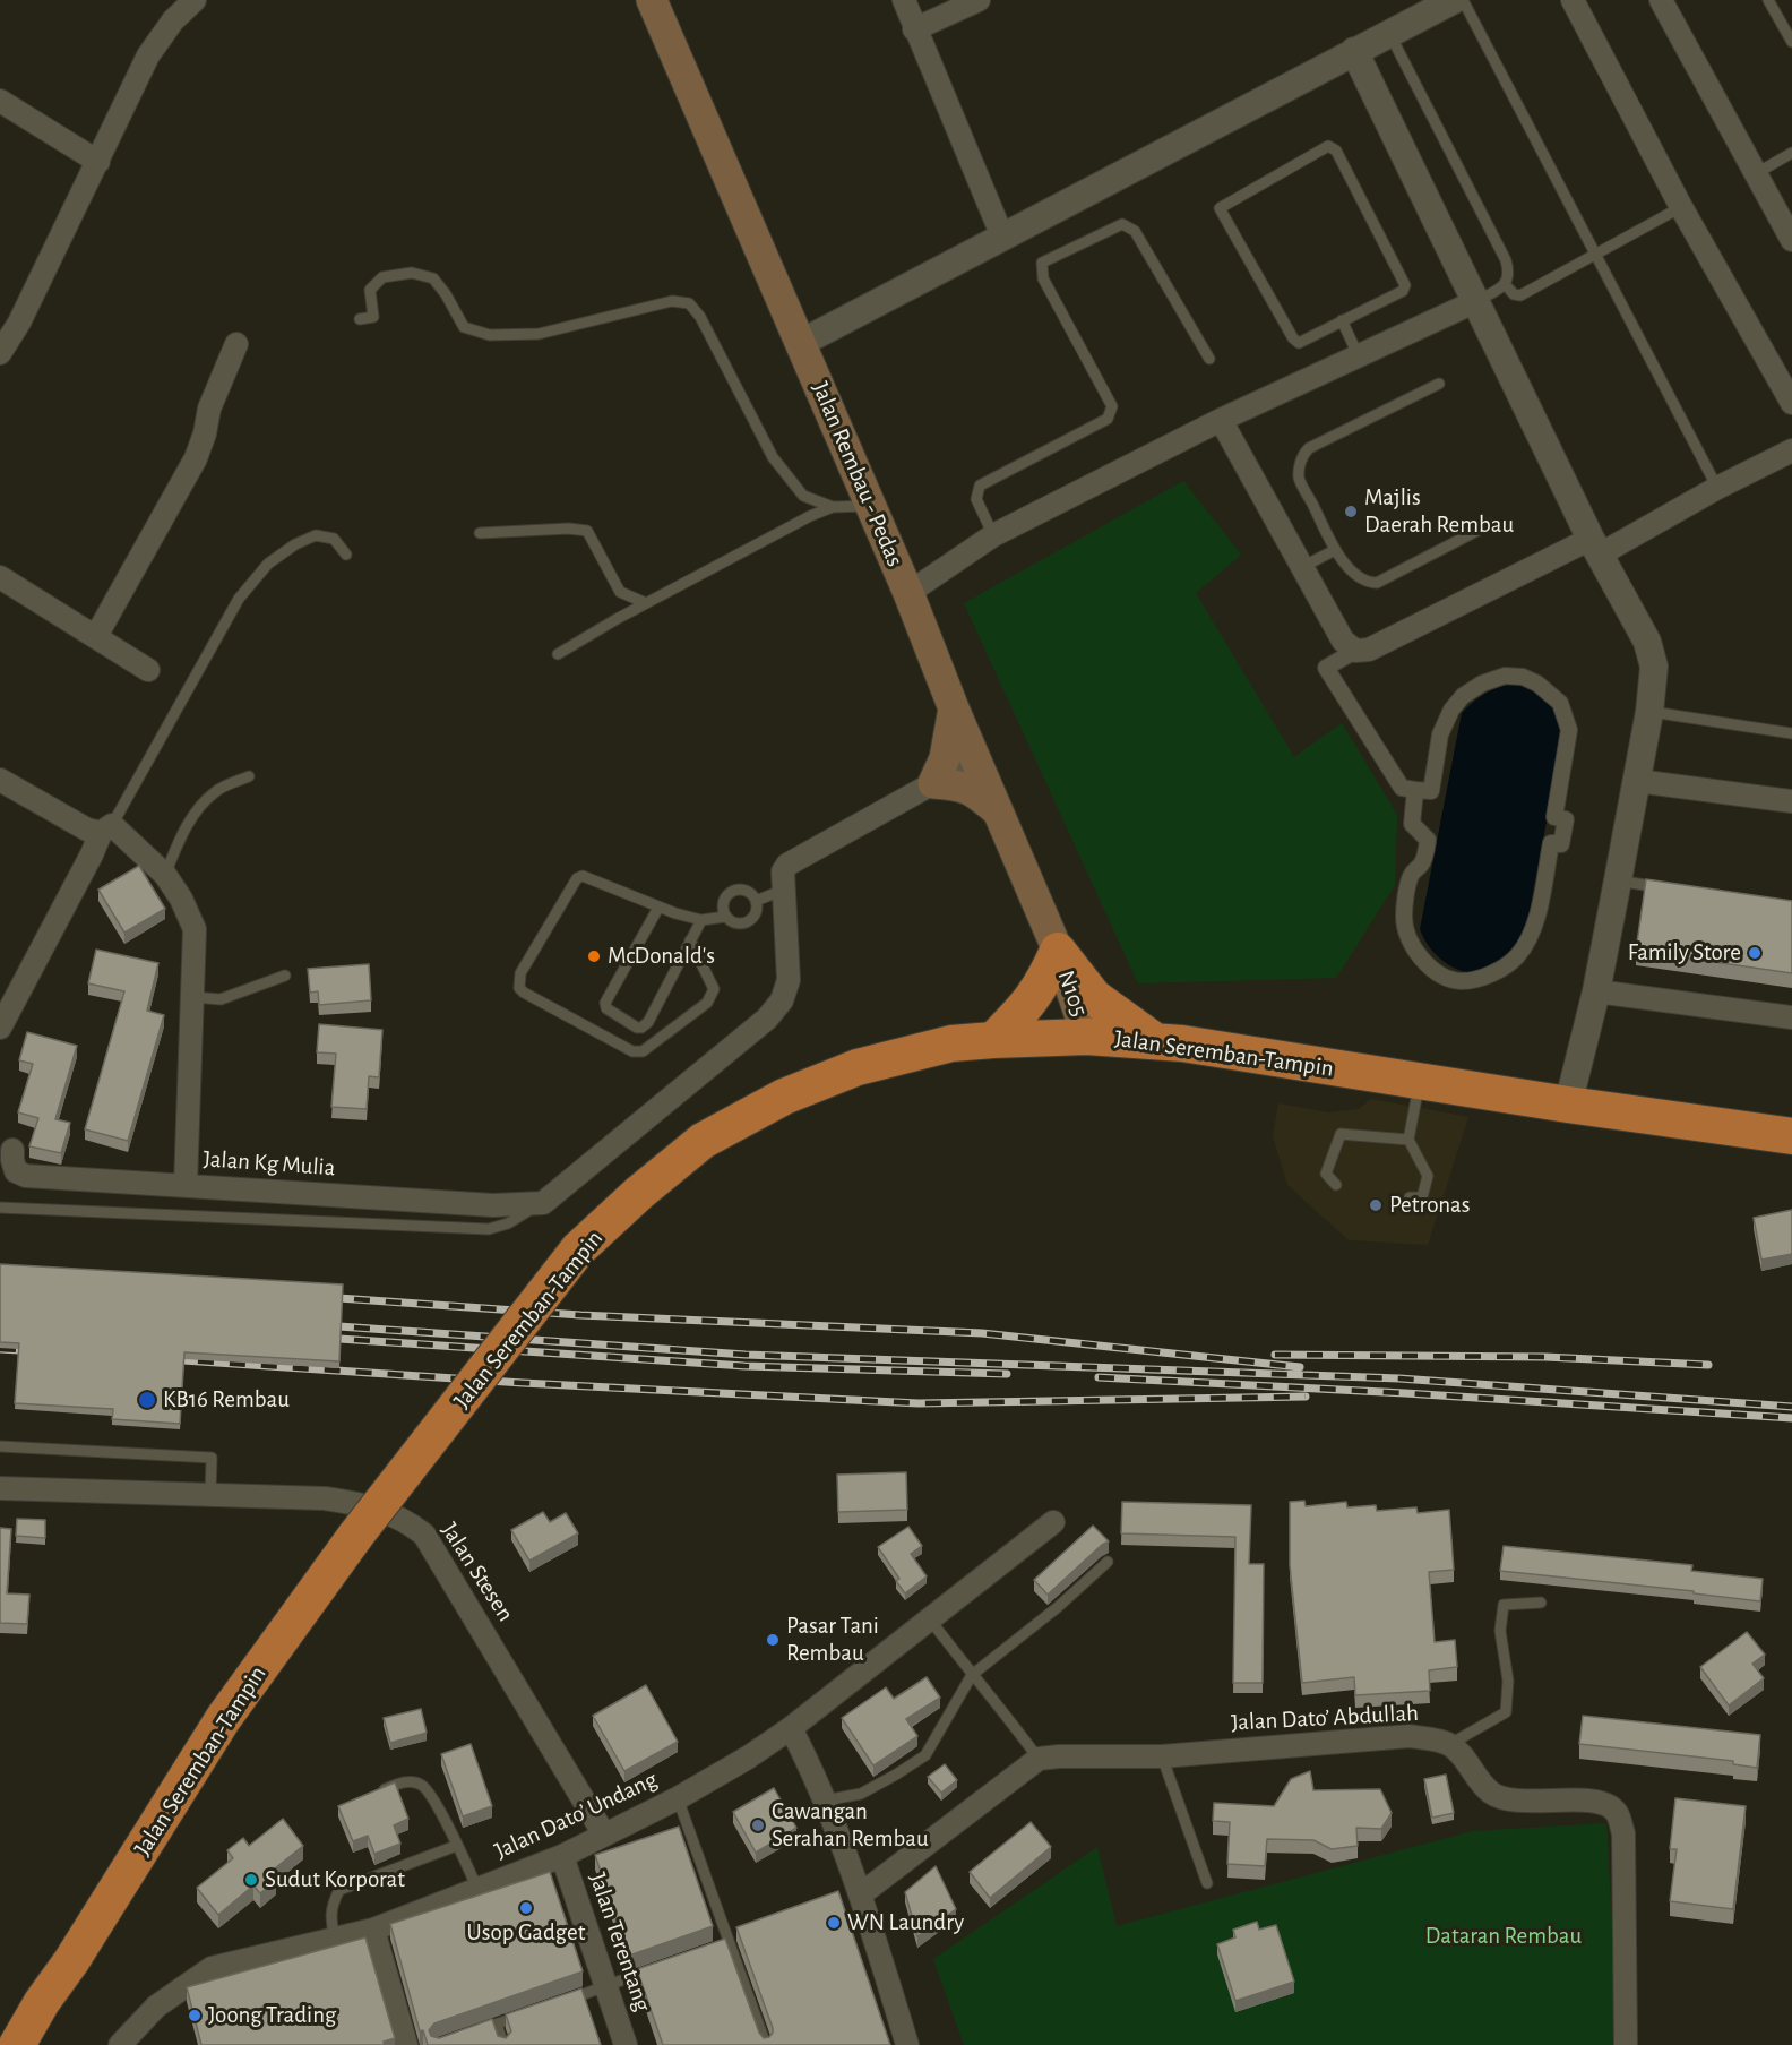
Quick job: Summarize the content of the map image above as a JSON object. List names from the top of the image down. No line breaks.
{"streets":{"highway":["Jalan Seremban-Tampin"],"main road":["Jalan Rembau - Pedas","N105"],"street":["Jalan Kg Mulia","Jalan Stesen","Jalan Dato’ Abdullah","Jalan Dato’ Undang","Jalan Terentang"]},"crossings":[["Jalan Rembau - Pedas","N105"],["N105","Jalan Seremban-Tampin"],["Jalan Stesen","Jalan Dato’ Undang"],["Jalan Dato’ Undang","Jalan Terentang"]],"parks":["Dataran Rembau"],"places":["Majlis Daerah Rembau","Family Store","McDonald's","Petronas","KB16 Rembau","Pasar Tani Rembau","Cawangan Serahan Rembau","Sudut Korporat","Usop Gadget","WN Laundry","Joong Trading"]}
